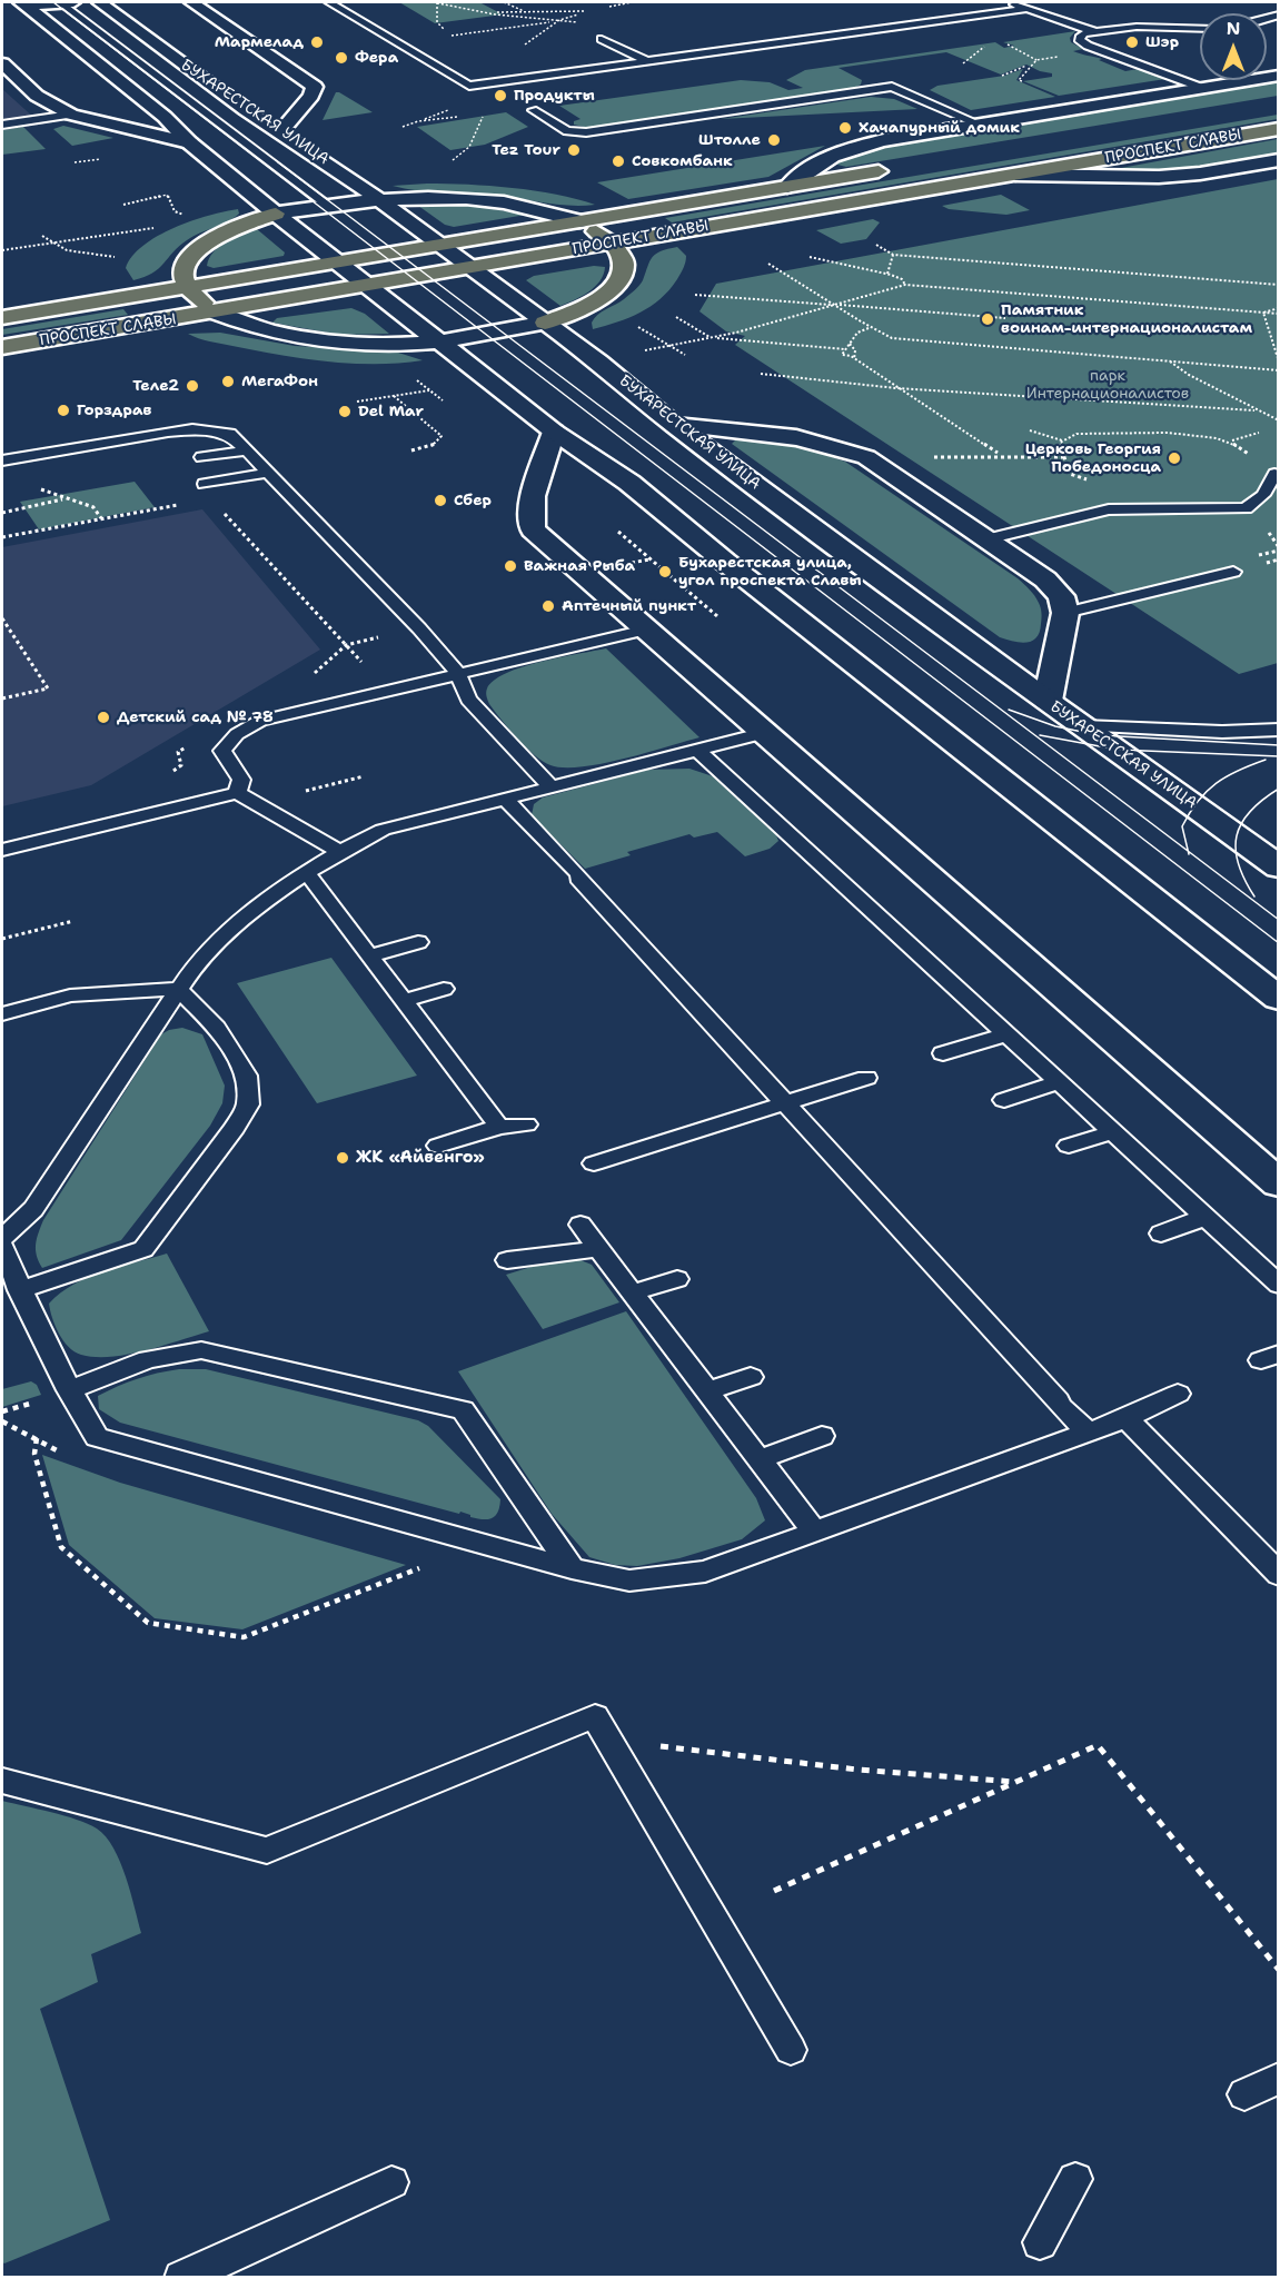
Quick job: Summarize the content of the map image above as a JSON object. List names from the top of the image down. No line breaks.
{"streets":{"main road":["БУХАРЕСТСКАЯ УЛИЦА","ПРОСПЕКТ СЛАВЫ"]},"crossings":[["БУХАРЕСТСКАЯ УЛИЦА","ПРОСПЕКТ СЛАВЫ"]],"parks":["парк Интернационалистов"],"places":["Мармелад","Шэр","Фера","Продукты","Хачапурный домик","Штолле","Tez Tour","Совкомбанк","Памятник воинам-интернационалистам","МегаФон","Теле2","Горздрав","Del Mar","Церковь Георгия Победоносца","Сбер","Важная Рыба","Бухарестская улица, угол проспекта Славы","Аптечный пункт","Детский сад № 78","ЖК «Айвенго»"],"north":"top"}
